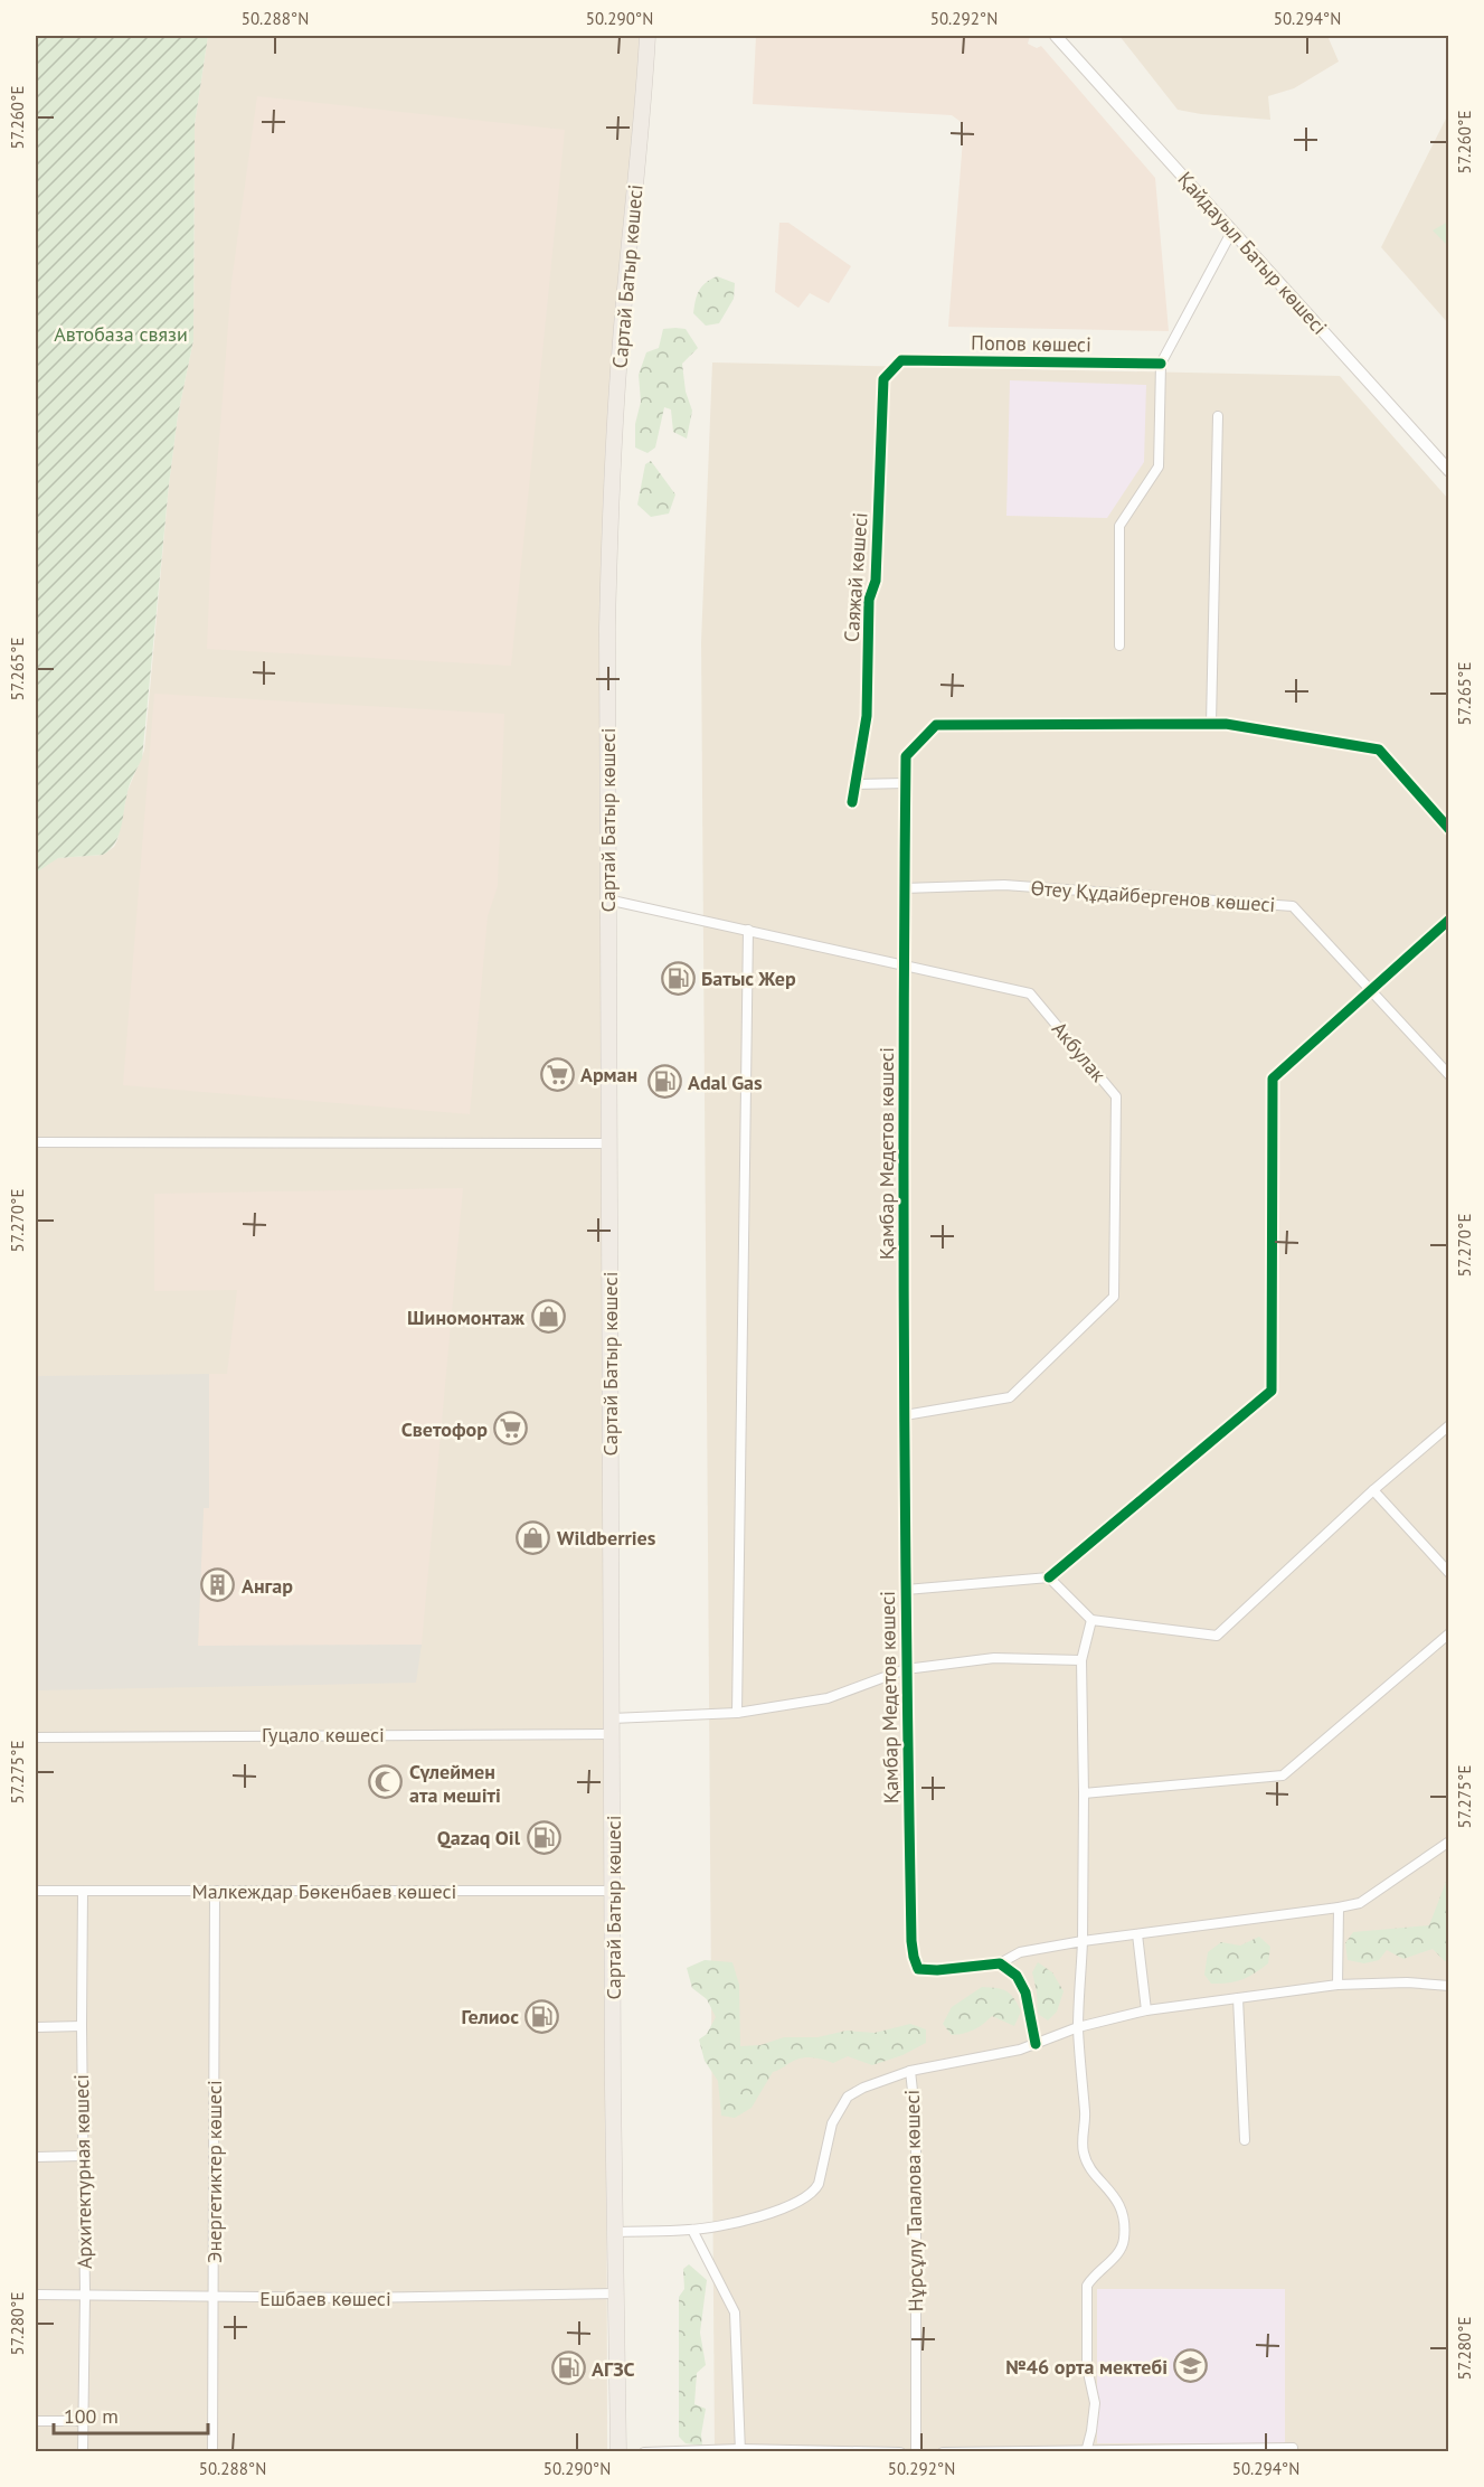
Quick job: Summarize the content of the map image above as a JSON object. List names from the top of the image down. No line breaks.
{"streets":{"highway":["Сартай Батыр көшесі"],"street":["Қайдауыл Батыр көшесі","Попов көшесі","Саяжай көшесі","Өтеу Құдайбергенов көшесі","Акбулак","Қамбар Медетов көшесі","Гуцало көшесі","Малкеждар Бөкенбаев көшесі","Архитектурная көшесі","Энергетиктер көшесі","Нұрсұлу Тапалова көшесі","Ешбаев көшесі"]},"crossings":[["Сартай Батыр көшесі","Акбулак"],["Сартай Батыр көшесі","Гуцало көшесі"],["Сартай Батыр көшесі","Малкеждар Бөкенбаев көшесі"],["Сартай Батыр көшесі","Ешбаев көшесі"],["Попов көшесі","Саяжай көшесі"],["Өтеу Құдайбергенов көшесі","Қамбар Медетов көшесі"],["Акбулак","Қамбар Медетов көшесі"],["Қамбар Медетов көшесі","Гуцало көшесі"],["Малкеждар Бөкенбаев көшесі","Архитектурная көшесі"],["Малкеждар Бөкенбаев көшесі","Энергетиктер көшесі"],["Архитектурная көшесі","Ешбаев көшесі"],["Энергетиктер көшесі","Ешбаев көшесі"]],"parks":["Автобаза связи"],"places":{"fuel station":["Батыс Жер","Adal Gas","Qazaq Oil","Гелиос","АГЗС"],"supermarket":["Арман","Светофор"],"shop":["Шиномонтаж","Wildberries"],"building":["Ангар"],"mosque":["Сүлеймен ата мешіті"],"school or university":["№46 орта мектебі"]},"scale_bar":"100 m","coordinates":["50.288°N","50.290°N","50.292°N","50.294°N","57.260°E","57.265°E","57.270°E","57.275°E","57.280°E"]}
